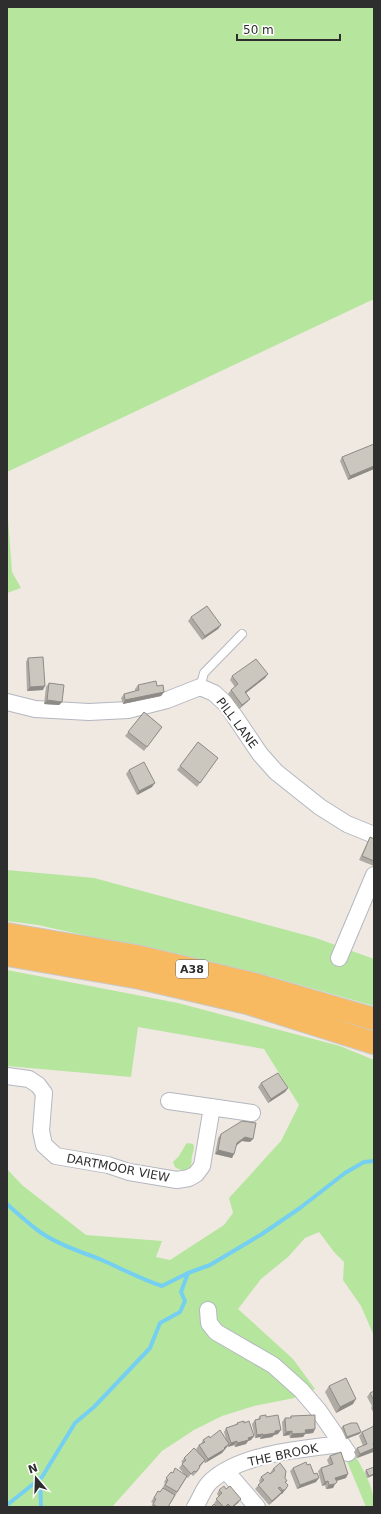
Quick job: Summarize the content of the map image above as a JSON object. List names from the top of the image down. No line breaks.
{"streets":{"highway":["A38"],"street":["PILL LANE","DARTMOOR VIEW","THE BROOK"]},"scale_bar":"50 m","north":"top"}
